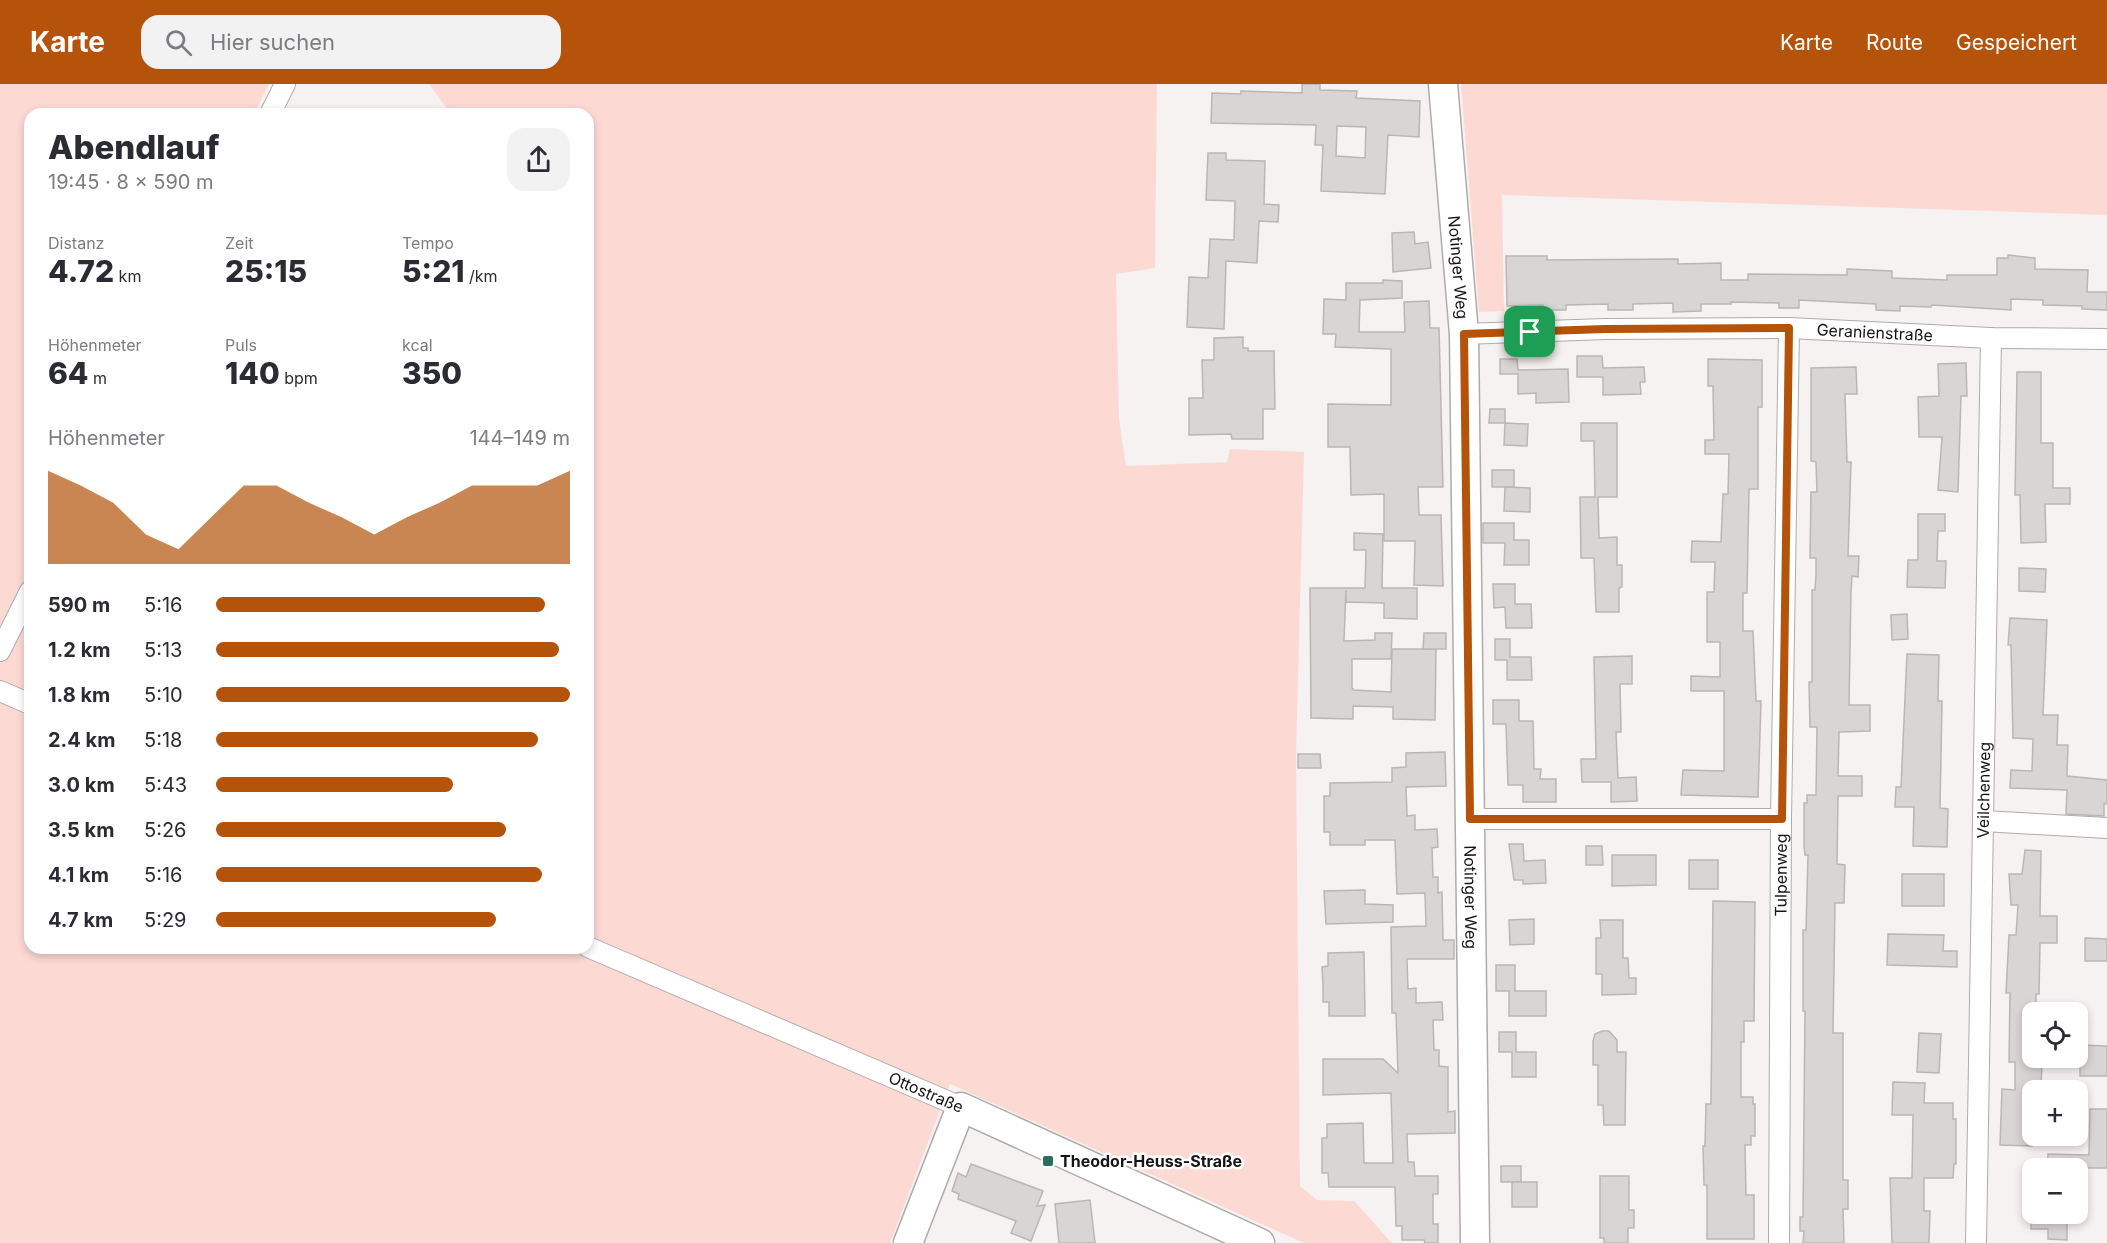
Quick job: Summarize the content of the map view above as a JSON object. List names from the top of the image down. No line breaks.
{"streets":{"street":["Notinger Weg","Geranienstraße","Veilchenweg","Tulpenweg","Ottostraße"]},"crossings":[["Notinger Weg","Geranienstraße"],["Geranienstraße","Veilchenweg"],["Geranienstraße","Tulpenweg"]],"places":{"transit":["Theodor-Heuss-Straße"]},"page":{"header":"Karte","search":"Hier suchen","nav":["Karte","Route","Gespeichert"],"heading":["Abendlauf","19:45 · 8 × 590 m"],"stats":[["Distanz","4.72 km"],["Zeit","25:15"],["Tempo","5:21 /km"],["Höhenmeter","64 m"],["Puls","140 bpm"],["kcal","350"]],"chart":["Höhenmeter","144–149 m"],"list":[{"name":"590 m","note":"5:16"},{"name":"1.2 km","note":"5:13"},{"name":"1.8 km","note":"5:10"},{"name":"2.4 km","note":"5:18"},{"name":"3.0 km","note":"5:43"},{"name":"3.5 km","note":"5:26"},{"name":"4.1 km","note":"5:16"},{"name":"4.7 km","note":"5:29"}],"map_buttons":["+","−"]}}
